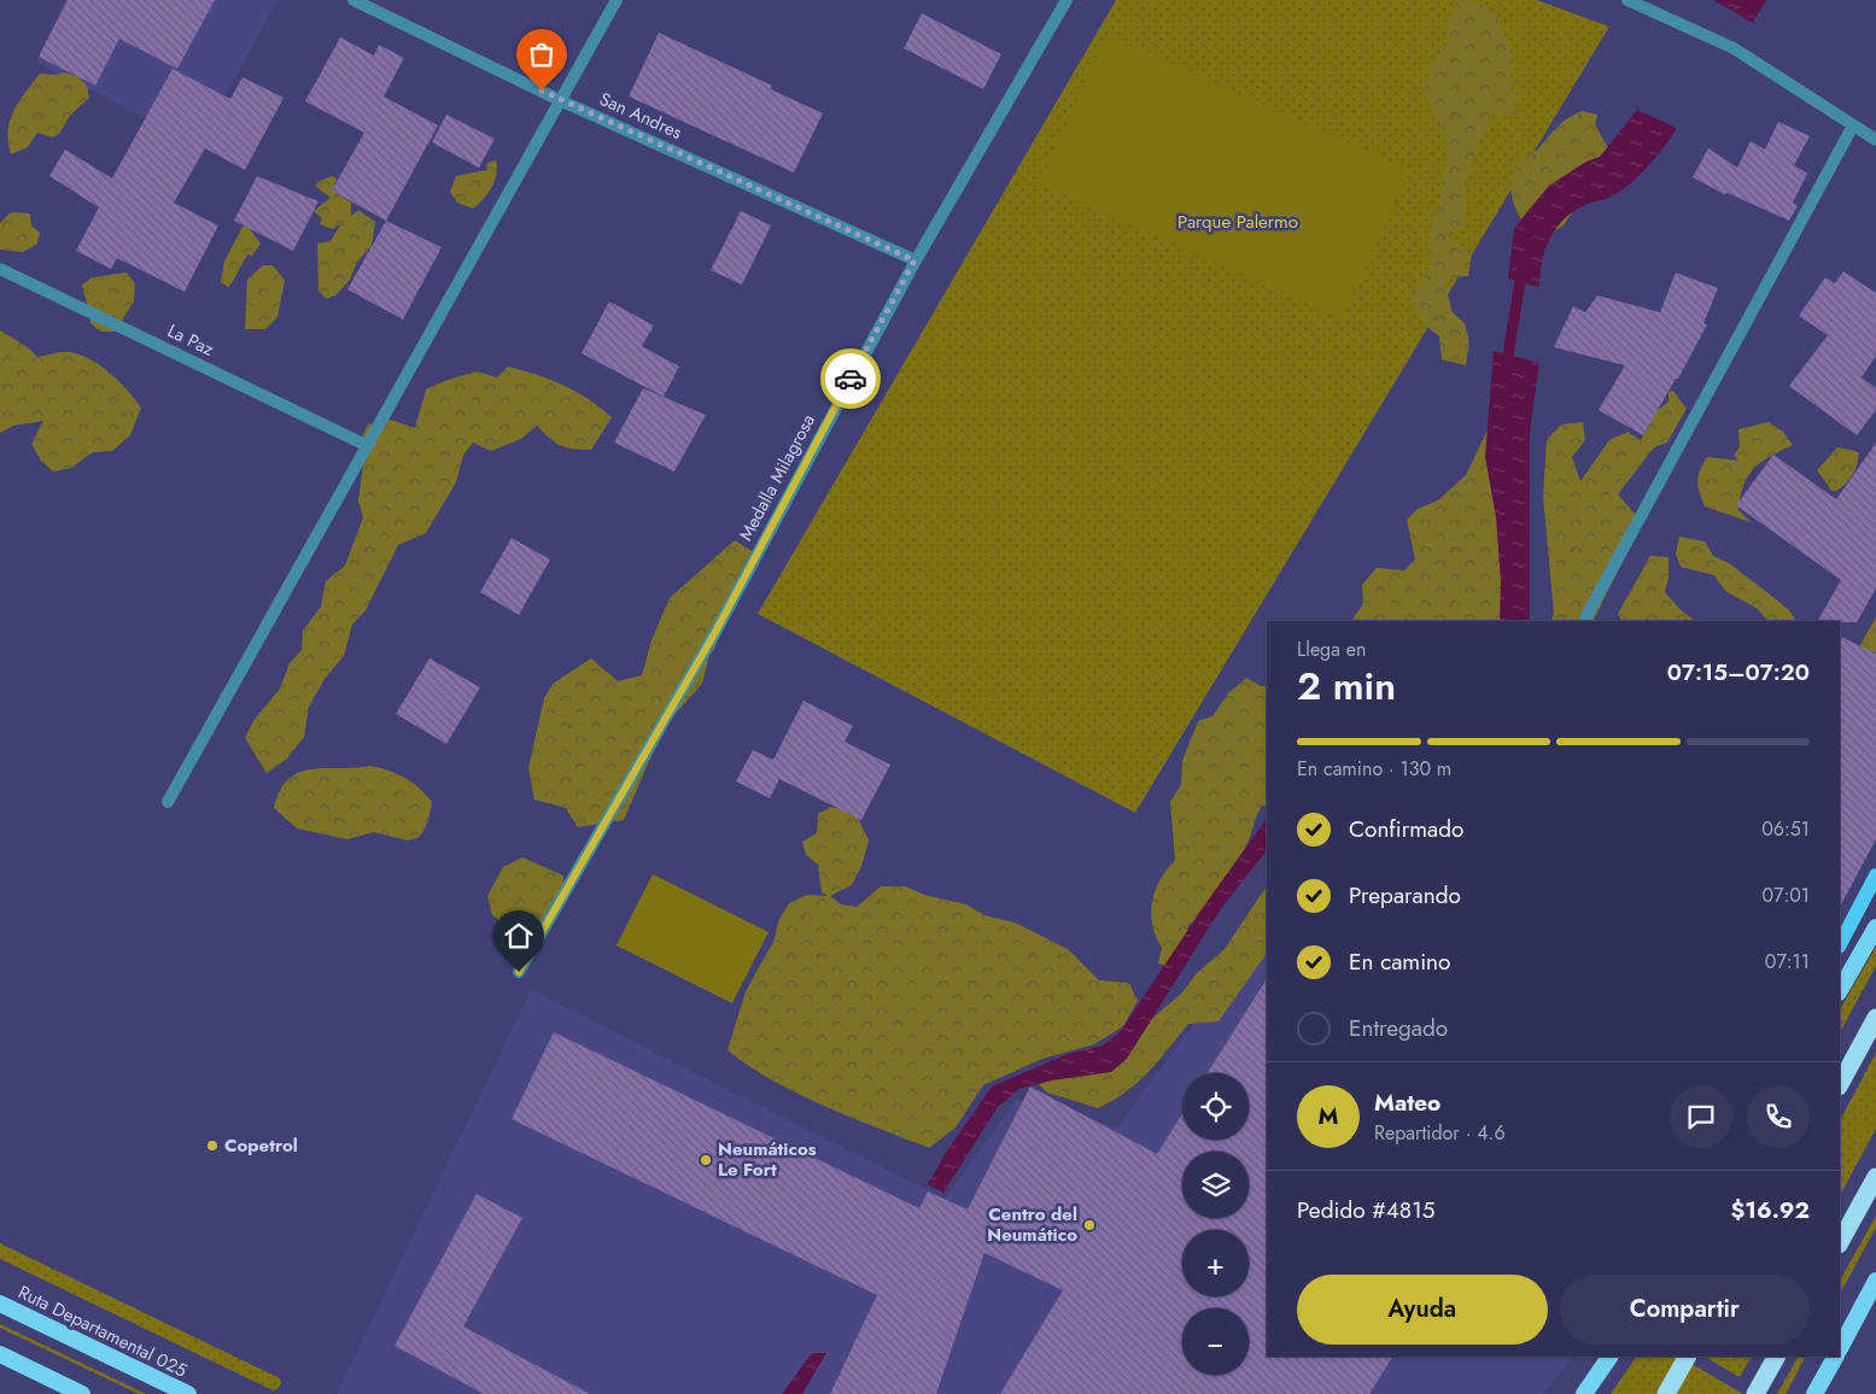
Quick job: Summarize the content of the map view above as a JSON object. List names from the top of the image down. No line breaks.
{"streets":{"highway":["Ruta Departamental 025"],"street":["San Andres","La Paz","Medalla Milagrosa"]},"crossings":[["San Andres","Medalla Milagrosa"]],"parks":["Parque Palermo"],"places":["Copetrol","Neumáticos Le Fort","Centro del Neumático"],"page":{"heading":["2 min","Llega en","07:15–07:20"],"panel":["Mateo","Repartidor · 4.6","Pedido #4815","$16.92"],"bar":"En camino · 130 m","list":[["Confirmado","06:51"],["Preparando","07:01"],["En camino","07:11"],"Entregado"],"map_buttons":["+","−"],"round":"M","buttons":["Ayuda","Compartir"]}}
